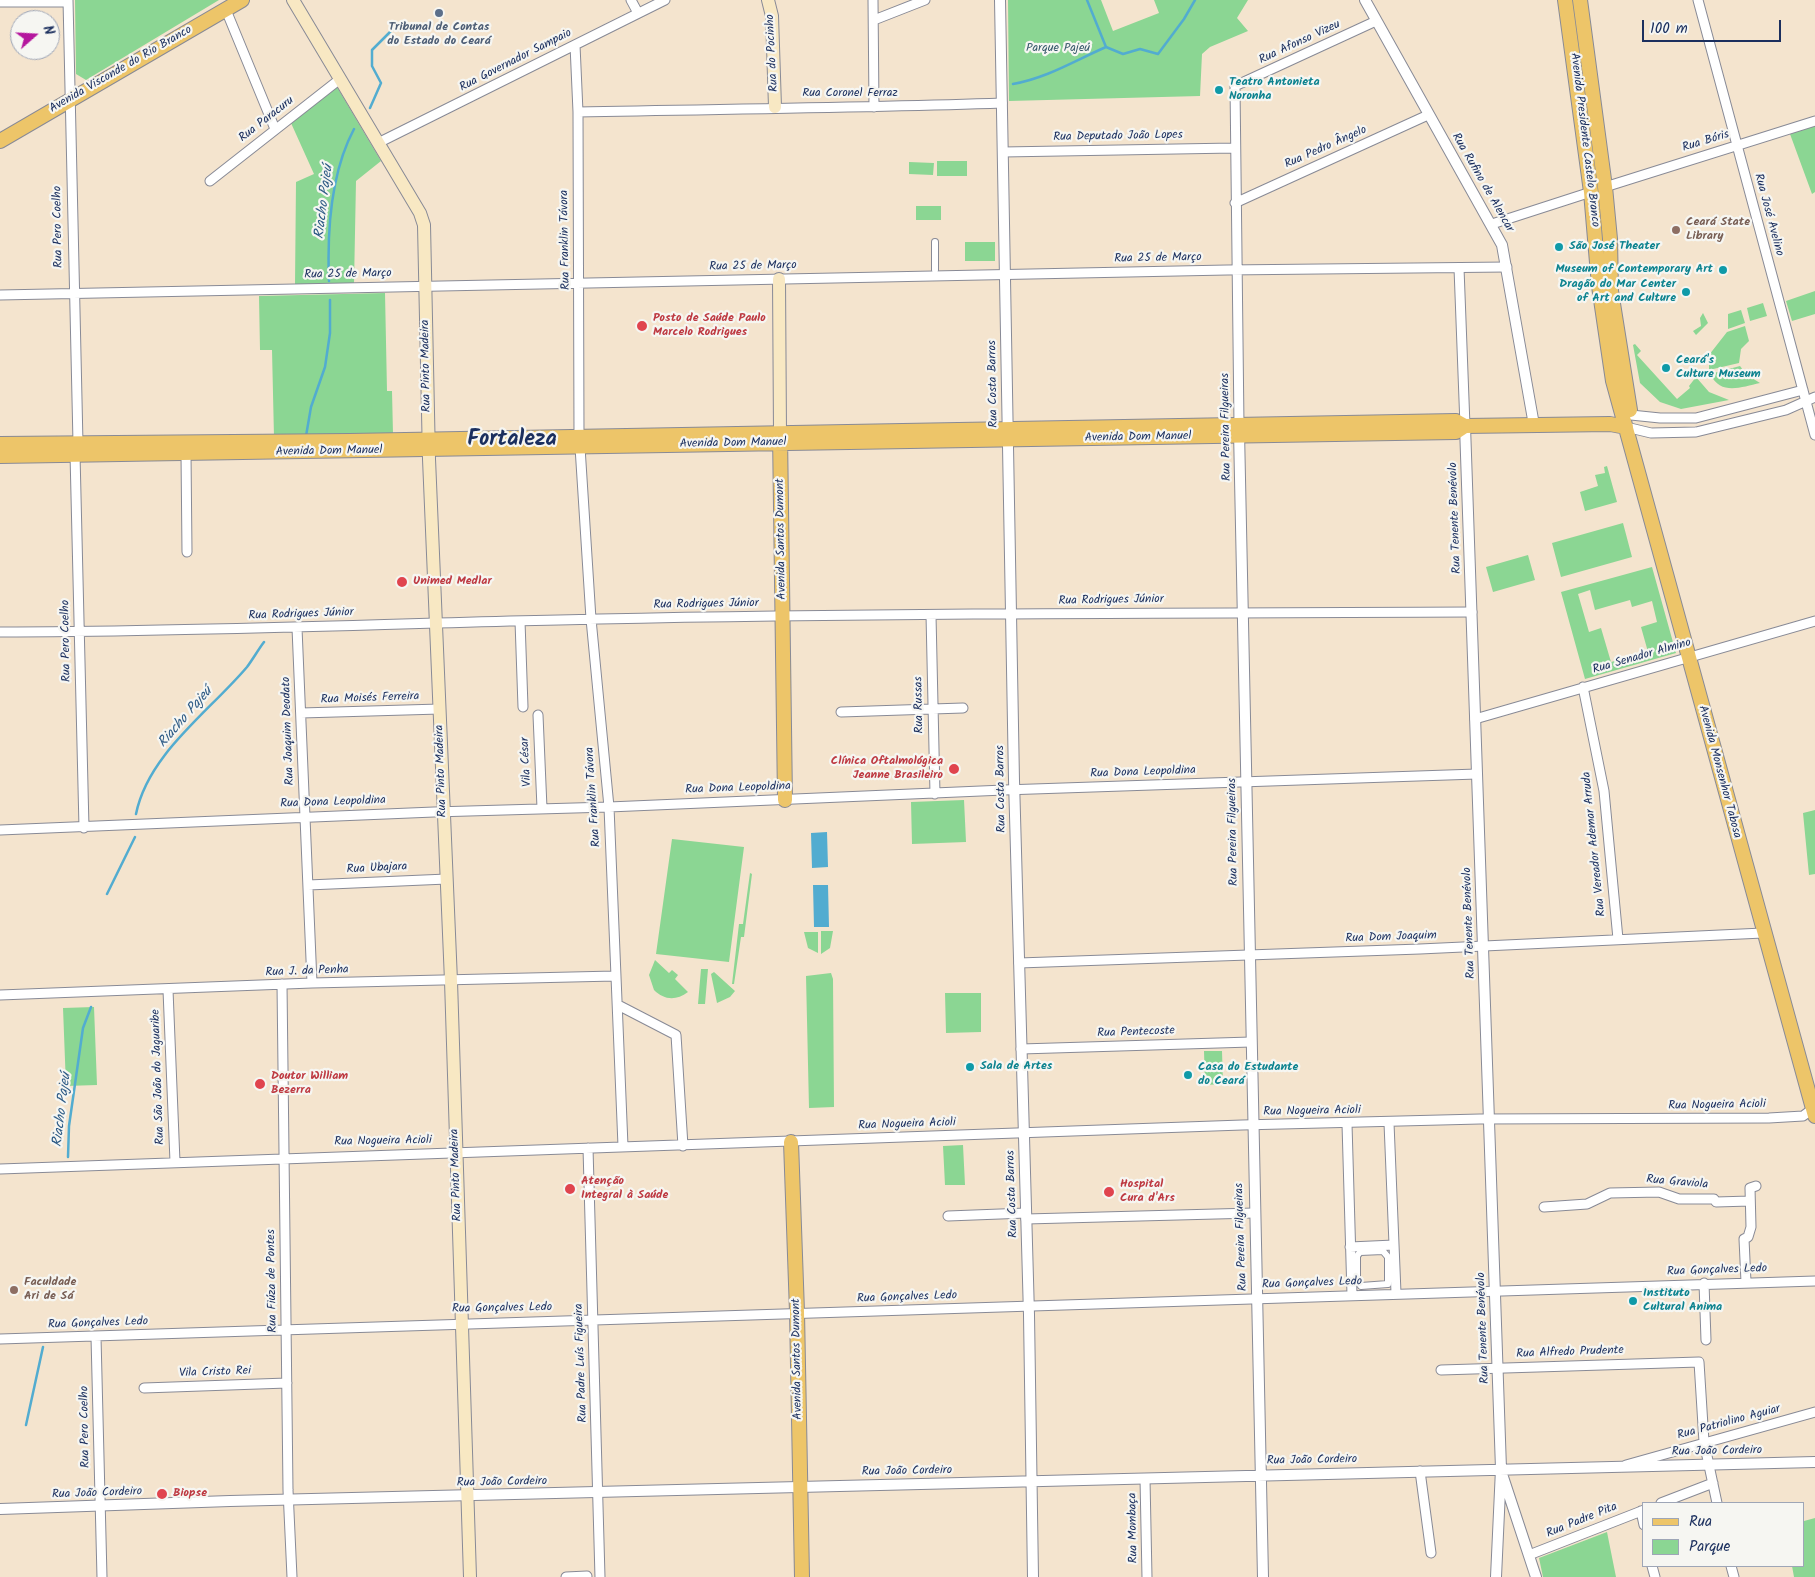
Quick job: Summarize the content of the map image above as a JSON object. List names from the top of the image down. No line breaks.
{"streets":{"main road":["Rua do Pocinho","Avenida Visconde do Rio Branco","Avenida Presidente Castelo Branco","Rua Pinto Madeira","Avenida Dom Manuel","Avenida Santos Dumont","Avenida Monsenhor Tabosa"],"street":["Rua Afonso Vizeu","Rua Governador Sampaio","Rua Coronel Ferraz","Rua Paracuru","Rua Deputado João Lopes","Rua Bóris","Rua Pedro Ângelo","Rua Rufino de Alencar","Rua José Avelino","Rua Pero Coelho","Rua Franklin Távora","Rua 25 de Março","Rua Costa Barros","Rua Pereira Filgueiras","Rua Tenente Benévolo","Rua Rodrigues Júnior","Rua Senador Almino","Rua Moisés Ferreira","Rua Russas","Rua Joaquim Deodato","Vila César","Rua Dona Leopoldina","Rua Vereador Ademar Arruda","Rua Ubajara","Rua Dom Joaquim","Rua J. da Penha","Rua Pentecoste","Rua São João do Jaguaribe","Rua Nogueira Acioli","Rua Graviola","Rua Gonçalves Ledo","Rua Fiúza de Pontes","Rua Alfredo Prudente","Rua Padre Luís Figueira","Vila Cristo Rei","Rua Patriolino Aguiar","Rua João Cordeiro","Rua Padre Pita","Rua Mombaça"]},"crossings":[["Rua Afonso Vizeu","Rua Rufino de Alencar"],["Rua Afonso Vizeu","Rua Pereira Filgueiras"],["Rua do Pocinho","Rua Coronel Ferraz"],["Rua Governador Sampaio","Rua Franklin Távora"],["Rua Governador Sampaio","Rua Pinto Madeira"],["Avenida Visconde do Rio Branco","Rua Pero Coelho"],["Rua Coronel Ferraz","Rua Franklin Távora"],["Rua Coronel Ferraz","Rua Costa Barros"],["Rua Paracuru","Rua Pinto Madeira"],["Rua Deputado João Lopes","Rua Costa Barros"],["Rua Deputado João Lopes","Rua Pereira Filgueiras"],["Avenida Presidente Castelo Branco","Rua Bóris"],["Avenida Presidente Castelo Branco","Avenida Dom Manuel"],["Avenida Presidente Castelo Branco","Avenida Monsenhor Tabosa"],["Rua Bóris","Rua José Avelino"],["Rua Pedro Ângelo","Rua Rufino de Alencar"],["Rua Pedro Ângelo","Rua Pereira Filgueiras"],["Rua Rufino de Alencar","Rua 25 de Março"],["Rua Rufino de Alencar","Avenida Dom Manuel"],["Rua Pero Coelho","Rua 25 de Março"],["Rua Pero Coelho","Avenida Dom Manuel"],["Rua Pero Coelho","Rua Rodrigues Júnior"],["Rua Pero Coelho","Rua Dona Leopoldina"],["Rua Pero Coelho","Rua Gonçalves Ledo"],["Rua Pero Coelho","Rua João Cordeiro"],["Rua Franklin Távora","Rua 25 de Março"],["Rua Franklin Távora","Avenida Dom Manuel"],["Rua Franklin Távora","Rua Rodrigues Júnior"],["Rua Franklin Távora","Rua Dona Leopoldina"],["Rua Franklin Távora","Rua J. da Penha"],["Rua Franklin Távora","Rua Nogueira Acioli"],["Rua 25 de Março","Rua Pinto Madeira"],["Rua 25 de Março","Rua Costa Barros"],["Rua 25 de Março","Rua Pereira Filgueiras"],["Rua 25 de Março","Rua Tenente Benévolo"],["Rua 25 de Março","Avenida Santos Dumont"],["Rua Pinto Madeira","Avenida Dom Manuel"],["Rua Pinto Madeira","Rua Rodrigues Júnior"],["Rua Pinto Madeira","Rua Moisés Ferreira"],["Rua Pinto Madeira","Rua Dona Leopoldina"],["Rua Pinto Madeira","Rua Ubajara"],["Rua Pinto Madeira","Rua J. da Penha"],["Rua Pinto Madeira","Rua Nogueira Acioli"],["Rua Pinto Madeira","Rua Gonçalves Ledo"],["Rua Pinto Madeira","Rua João Cordeiro"],["Rua Costa Barros","Avenida Dom Manuel"],["Rua Costa Barros","Rua Rodrigues Júnior"],["Rua Costa Barros","Rua Dona Leopoldina"],["Rua Costa Barros","Rua Dom Joaquim"],["Rua Costa Barros","Rua Pentecoste"],["Rua Costa Barros","Rua Nogueira Acioli"],["Rua Costa Barros","Rua Gonçalves Ledo"],["Rua Costa Barros","Rua João Cordeiro"],["Rua Pereira Filgueiras","Avenida Dom Manuel"],["Rua Pereira Filgueiras","Rua Rodrigues Júnior"],["Rua Pereira Filgueiras","Rua Dona Leopoldina"],["Rua Pereira Filgueiras","Rua Dom Joaquim"],["Rua Pereira Filgueiras","Rua Pentecoste"],["Rua Pereira Filgueiras","Rua Nogueira Acioli"],["Rua Pereira Filgueiras","Rua Gonçalves Ledo"],["Rua Pereira Filgueiras","Rua João Cordeiro"],["Avenida Dom Manuel","Rua Tenente Benévolo"],["Avenida Dom Manuel","Avenida Santos Dumont"],["Avenida Dom Manuel","Avenida Monsenhor Tabosa"],["Rua Tenente Benévolo","Rua Rodrigues Júnior"],["Rua Tenente Benévolo","Rua Senador Almino"],["Rua Tenente Benévolo","Rua Dona Leopoldina"],["Rua Tenente Benévolo","Rua Dom Joaquim"],["Rua Tenente Benévolo","Rua Nogueira Acioli"],["Rua Tenente Benévolo","Rua Gonçalves Ledo"],["Rua Tenente Benévolo","Rua Alfredo Prudente"],["Rua Tenente Benévolo","Rua João Cordeiro"],["Avenida Santos Dumont","Rua Rodrigues Júnior"],["Avenida Santos Dumont","Rua Dona Leopoldina"],["Avenida Santos Dumont","Rua Nogueira Acioli"],["Avenida Santos Dumont","Rua Gonçalves Ledo"],["Avenida Santos Dumont","Rua João Cordeiro"],["Rua Rodrigues Júnior","Rua Russas"],["Rua Rodrigues Júnior","Rua Joaquim Deodato"],["Rua Senador Almino","Avenida Monsenhor Tabosa"],["Rua Senador Almino","Rua Vereador Ademar Arruda"],["Rua Moisés Ferreira","Rua Joaquim Deodato"],["Rua Russas","Rua Dona Leopoldina"],["Rua Joaquim Deodato","Rua Dona Leopoldina"],["Rua Joaquim Deodato","Rua Ubajara"],["Rua Joaquim Deodato","Rua J. da Penha"],["Vila César","Rua Dona Leopoldina"],["Avenida Monsenhor Tabosa","Rua Dom Joaquim"],["Avenida Monsenhor Tabosa","Rua Nogueira Acioli"],["Rua Vereador Ademar Arruda","Rua Dom Joaquim"],["Rua J. da Penha","Rua São João do Jaguaribe"],["Rua J. da Penha","Rua Fiúza de Pontes"],["Rua São João do Jaguaribe","Rua Nogueira Acioli"],["Rua Nogueira Acioli","Rua Fiúza de Pontes"],["Rua Nogueira Acioli","Rua Padre Luís Figueira"],["Rua Gonçalves Ledo","Rua Fiúza de Pontes"],["Rua Gonçalves Ledo","Rua Padre Luís Figueira"],["Rua Fiúza de Pontes","Vila Cristo Rei"],["Rua Fiúza de Pontes","Rua João Cordeiro"],["Rua Alfredo Prudente","Rua Patriolino Aguiar"],["Rua Padre Luís Figueira","Rua João Cordeiro"],["Rua Patriolino Aguiar","Rua João Cordeiro"],["Rua João Cordeiro","Rua Mombaça"]],"districts":["Fortaleza"],"water":["Riacho Pajeú"],"parks":["Parque Pajeú"],"places":["Tribunal de Contas do Estado do Ceará","Teatro Antonieta Noronha","Ceará State Library","São José Theater","Museum of Contemporary Art","Dragão do Mar Center of Art and Culture","Posto de Saúde Paulo Marcelo Rodrigues","Ceará's Culture Museum","Unimed Medlar","Clínica Oftalmológica Jeanne Brasileiro","Sala de Artes","Casa do Estudante do Ceará","Doutor William Bezerra","Atenção Integral à Saúde","Hospital Cura d'Ars","Faculdade Ari de Sá","Instituto Cultural Anima","Biopse"],"legend":["Rua","Parque"],"scale_bar":"100 m","north":"right"}
